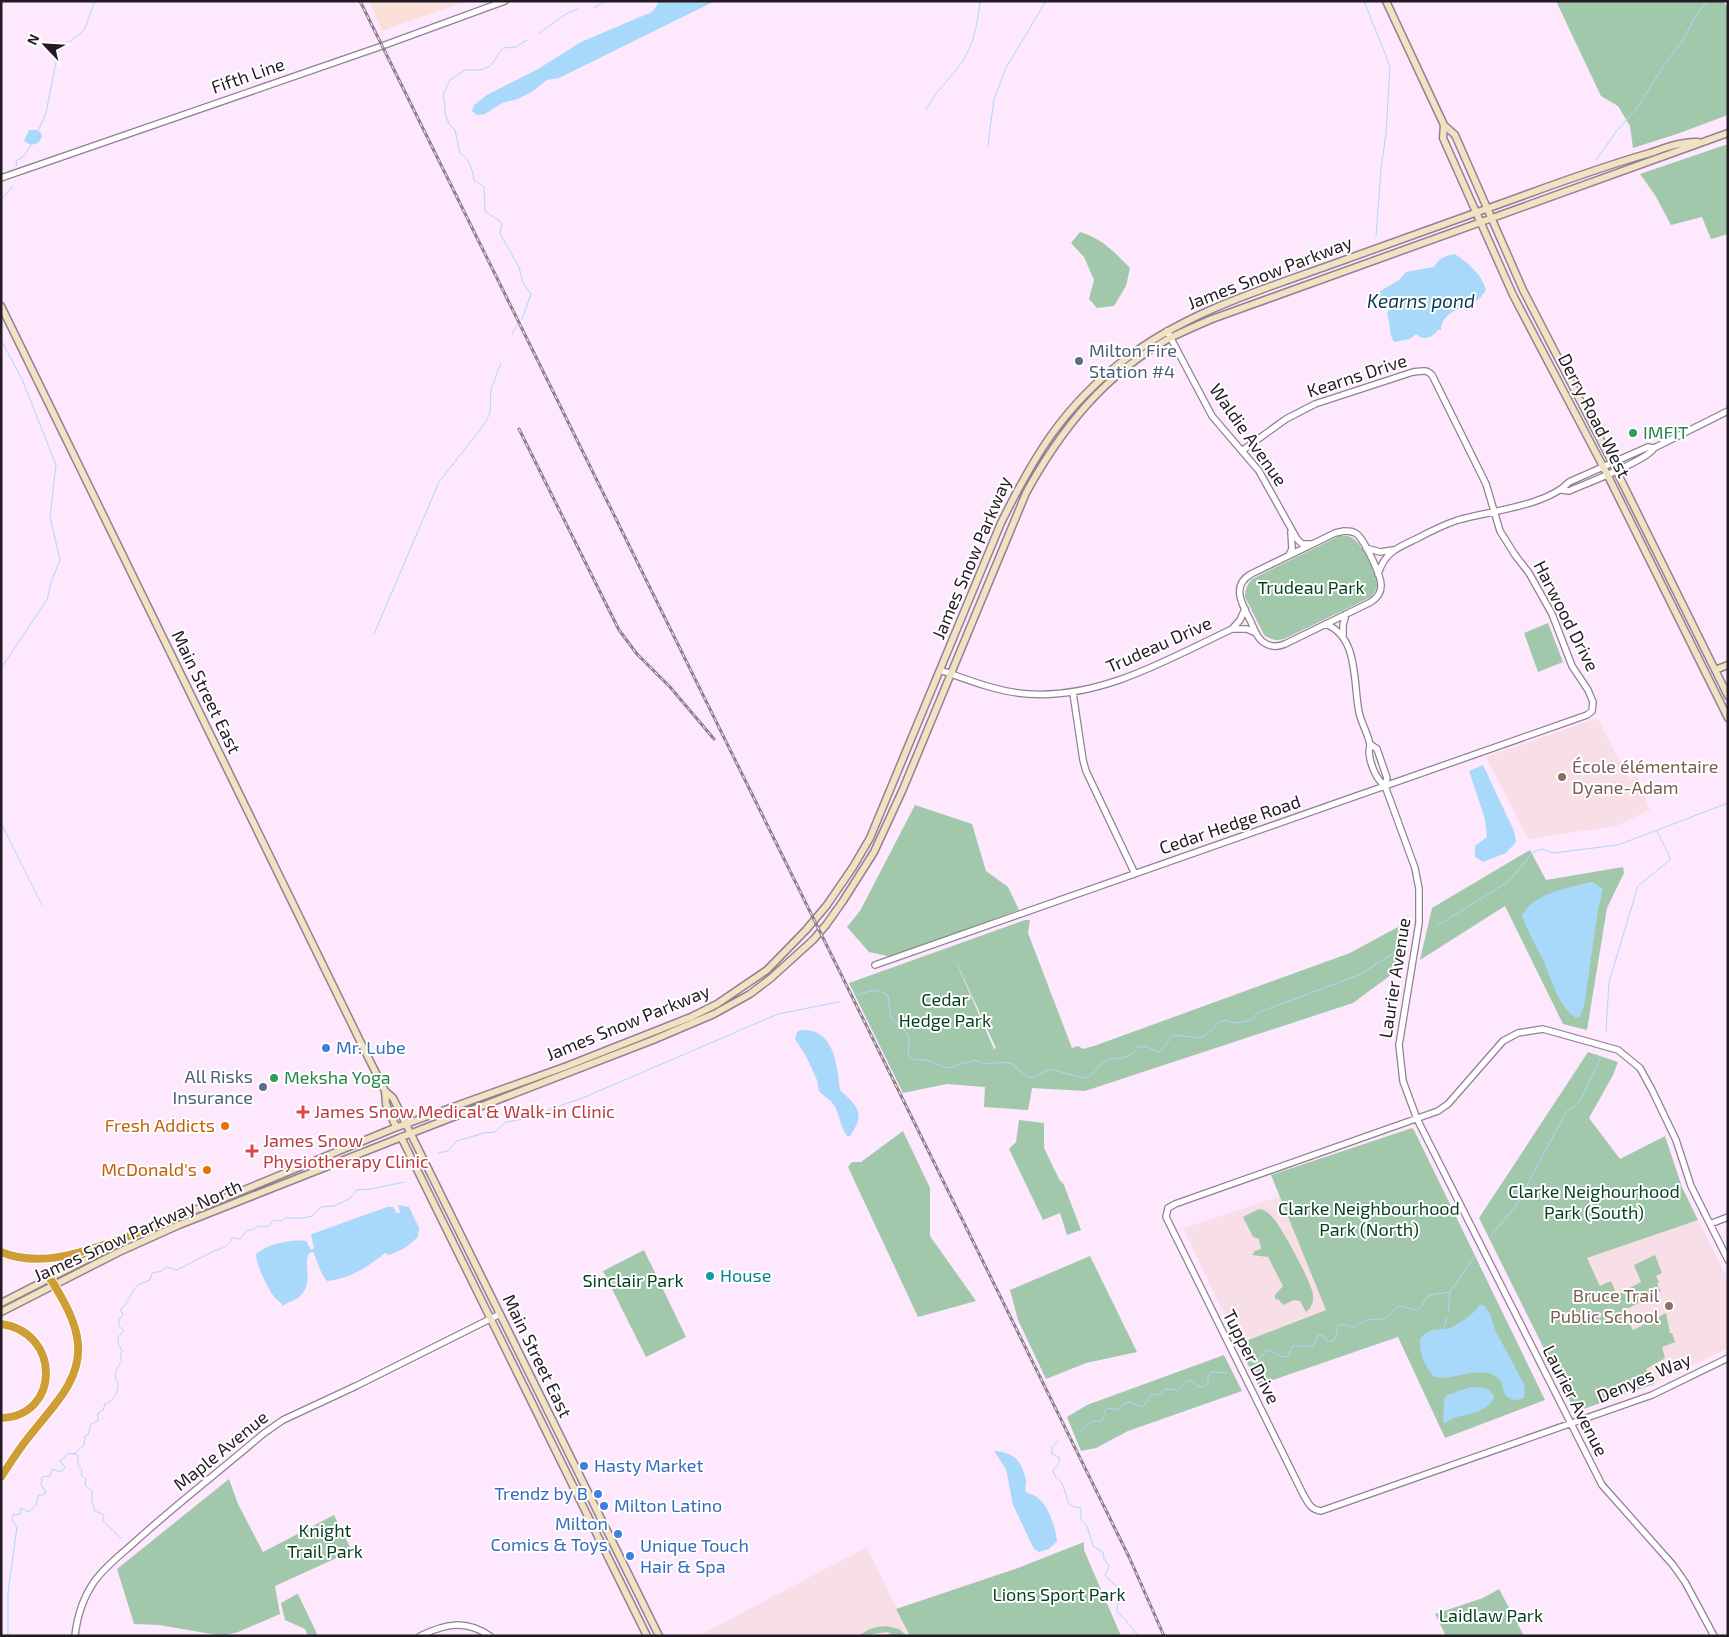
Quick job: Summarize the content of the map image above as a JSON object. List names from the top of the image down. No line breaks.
{"streets":{"main road":["James Snow Parkway","Derry Road West","Main Street East","James Snow Parkway North"],"street":["Fifth Line","Kearns Drive","Waldie Avenue","Harwood Drive","Trudeau Drive","Cedar Hedge Road","Laurier Avenue","Tupper Drive","Denyes Way","Maple Avenue"]},"crossings":[["James Snow Parkway","Derry Road West"],["James Snow Parkway","Waldie Avenue"],["James Snow Parkway","Trudeau Drive"],["James Snow Parkway","Main Street East"],["James Snow Parkway","James Snow Parkway North"],["Kearns Drive","Waldie Avenue"],["Kearns Drive","Harwood Drive"],["Kearns Drive","Trudeau Drive"],["Derry Road West","Trudeau Drive"],["Waldie Avenue","Trudeau Drive"],["Harwood Drive","Trudeau Drive"],["Harwood Drive","Cedar Hedge Road"],["Main Street East","James Snow Parkway North"],["Main Street East","Maple Avenue"],["Cedar Hedge Road","Laurier Avenue"],["Laurier Avenue","Tupper Drive"],["Laurier Avenue","Denyes Way"],["Tupper Drive","Denyes Way"]],"water":["Kearns pond"],"parks":["Trudeau Park","Cedar Hedge Park","Clarke Neighourhood Park (South)","Clarke Neighbourhood Park (North)","Sinclair Park","Knight Trail Park","Lions Sport Park","Laidlaw Park"],"places":{"other":["Milton Fire Station #4","IMFIT","École élémentaire Dyane-Adam","Mr. Lube","Meksha Yoga","All Risks Insurance","Fresh Addicts","McDonald's","House","Bruce Trail Public School","Hasty Market","Trendz by B","Milton Latino","Milton Comics & Toys","Unique Touch Hair & Spa"],"health":["James Snow Medical & Walk-in Clinic","James Snow Physiotherapy Clinic"]},"north":"top left"}
